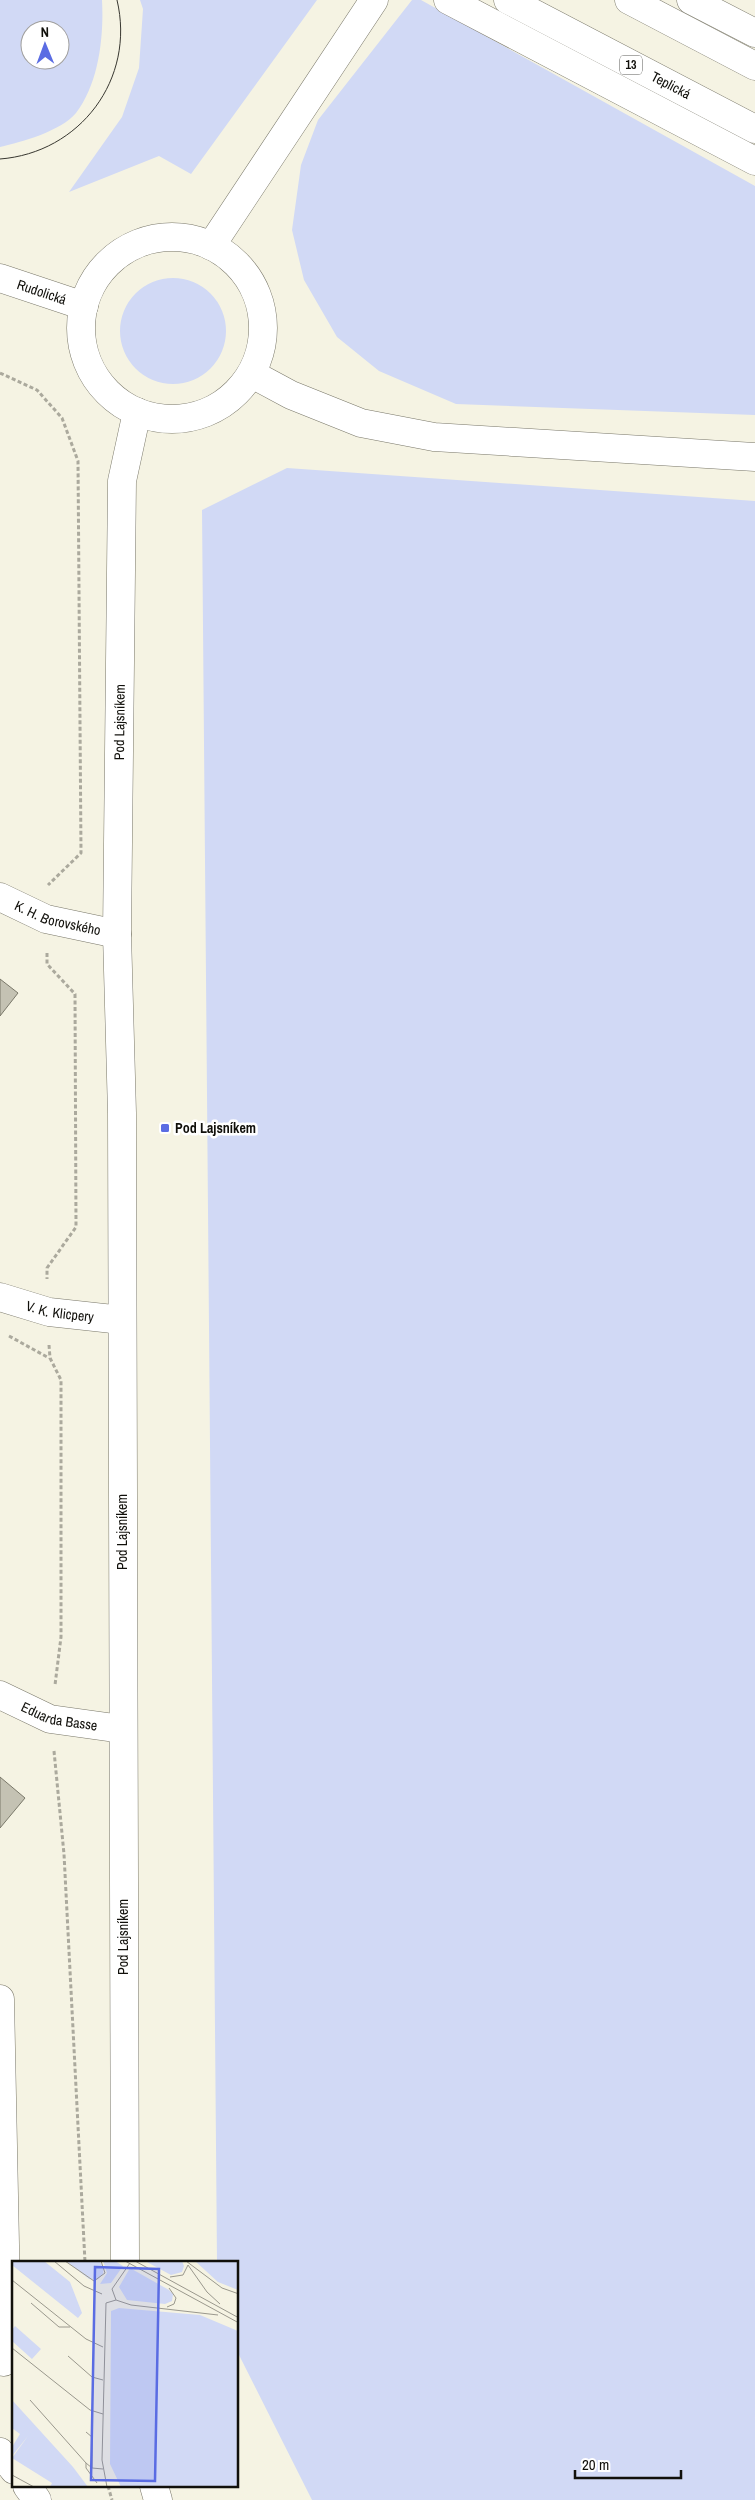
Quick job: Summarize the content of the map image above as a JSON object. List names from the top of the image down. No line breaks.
{"streets":{"main road":["13","Teplická","Rudolická","Pod Lajsníkem","K. H. Borovského","V. K. Klicpery","Eduarda Basse"]},"crossings":[["Pod Lajsníkem","K. H. Borovského"],["Pod Lajsníkem","V. K. Klicpery"],["Pod Lajsníkem","Eduarda Basse"]],"places":{"transit":["Pod Lajsníkem"]},"scale_bar":"20 m","north":"top"}
